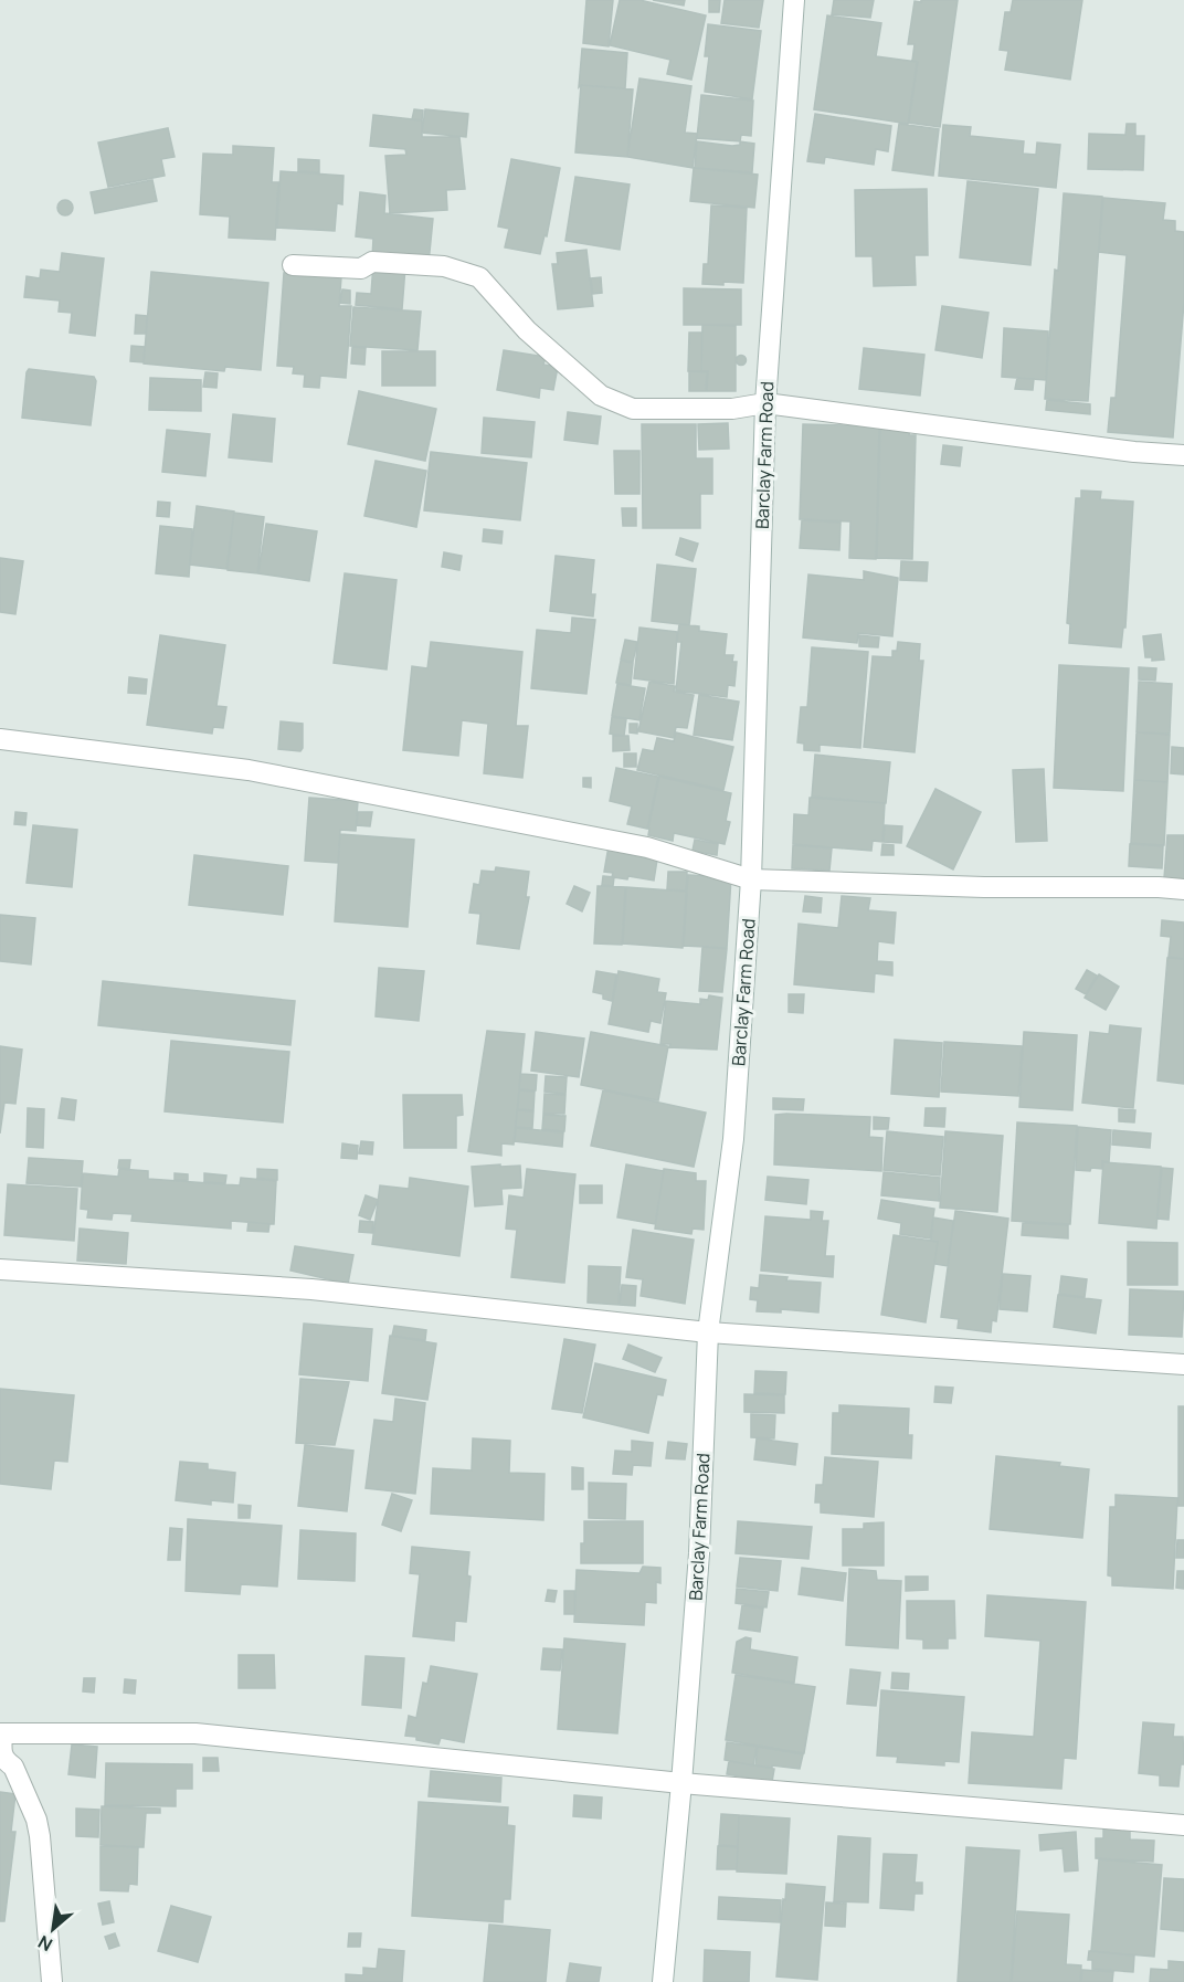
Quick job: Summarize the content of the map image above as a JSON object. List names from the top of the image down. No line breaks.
{"streets":{"street":["Barclay Farm Road"]},"north":"bottom left"}
